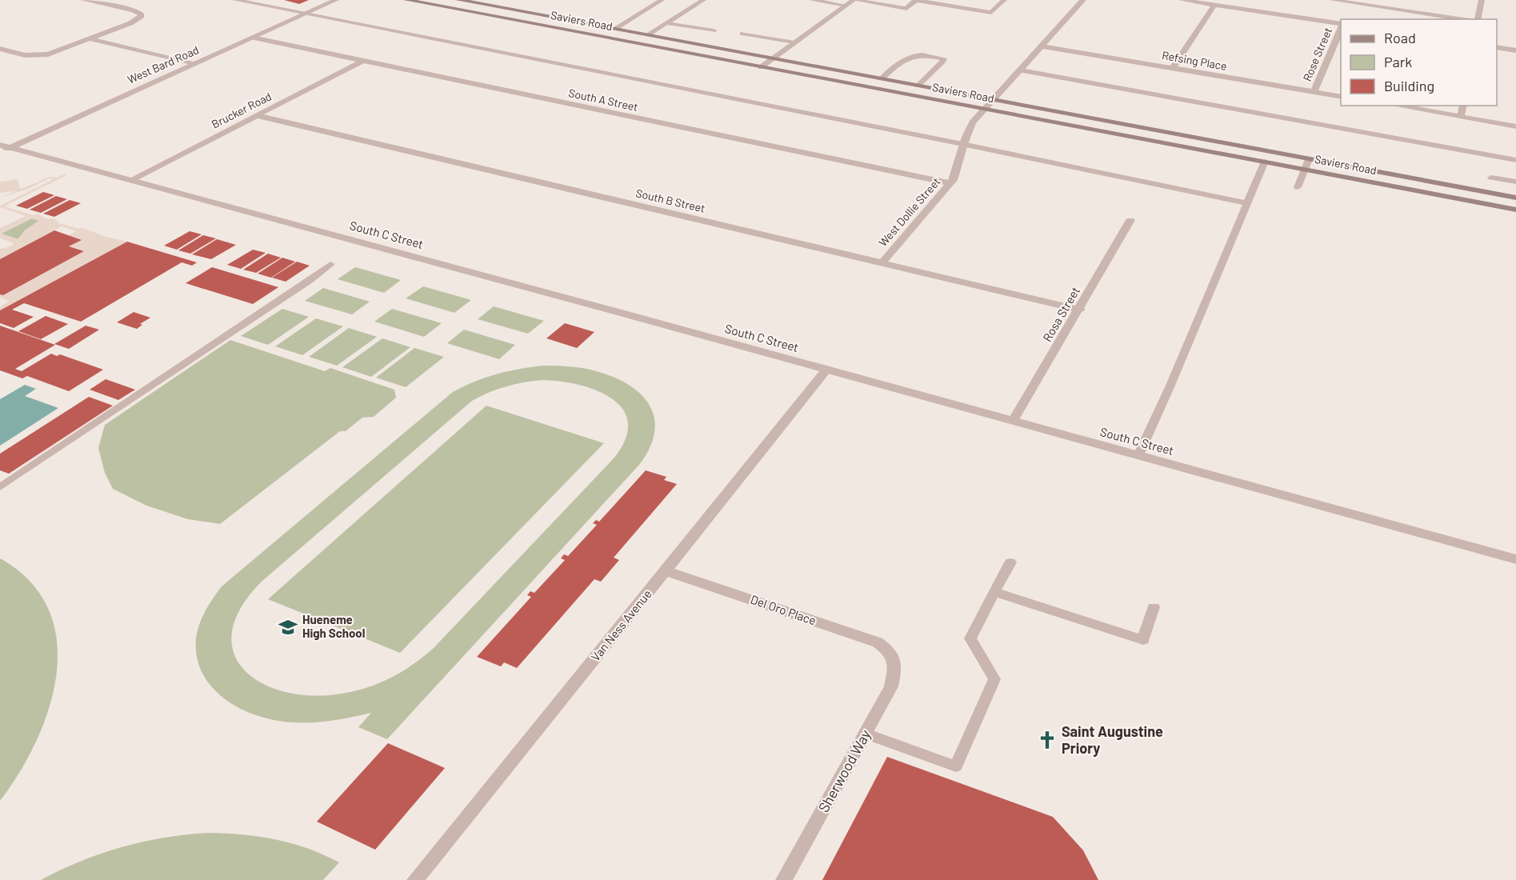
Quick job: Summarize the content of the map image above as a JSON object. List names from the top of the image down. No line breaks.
{"streets":{"main road":["Saviers Road"],"street":["Rose Street","Refsing Place","West Bard Road","South A Street","Brucker Road","South B Street","West Dollie Street","South C Street","Rosa Street","Del Oro Place","Van Ness Avenue","Sherwood Way"]},"crossings":[["Saviers Road","West Dollie Street"],["Rose Street","Refsing Place"],["Refsing Place","West Dollie Street"],["West Bard Road","South A Street"],["West Bard Road","South C Street"],["South A Street","Brucker Road"],["South A Street","West Dollie Street"],["Brucker Road","South B Street"],["Brucker Road","South C Street"],["South B Street","West Dollie Street"],["South B Street","Rosa Street"],["South C Street","Rosa Street"],["South C Street","Van Ness Avenue"],["Del Oro Place","Van Ness Avenue"],["Del Oro Place","Sherwood Way"]],"places":{"school or university":["Hueneme High School"],"church":["Saint Augustine Priory"]},"legend":["Road","Park","Building"]}
